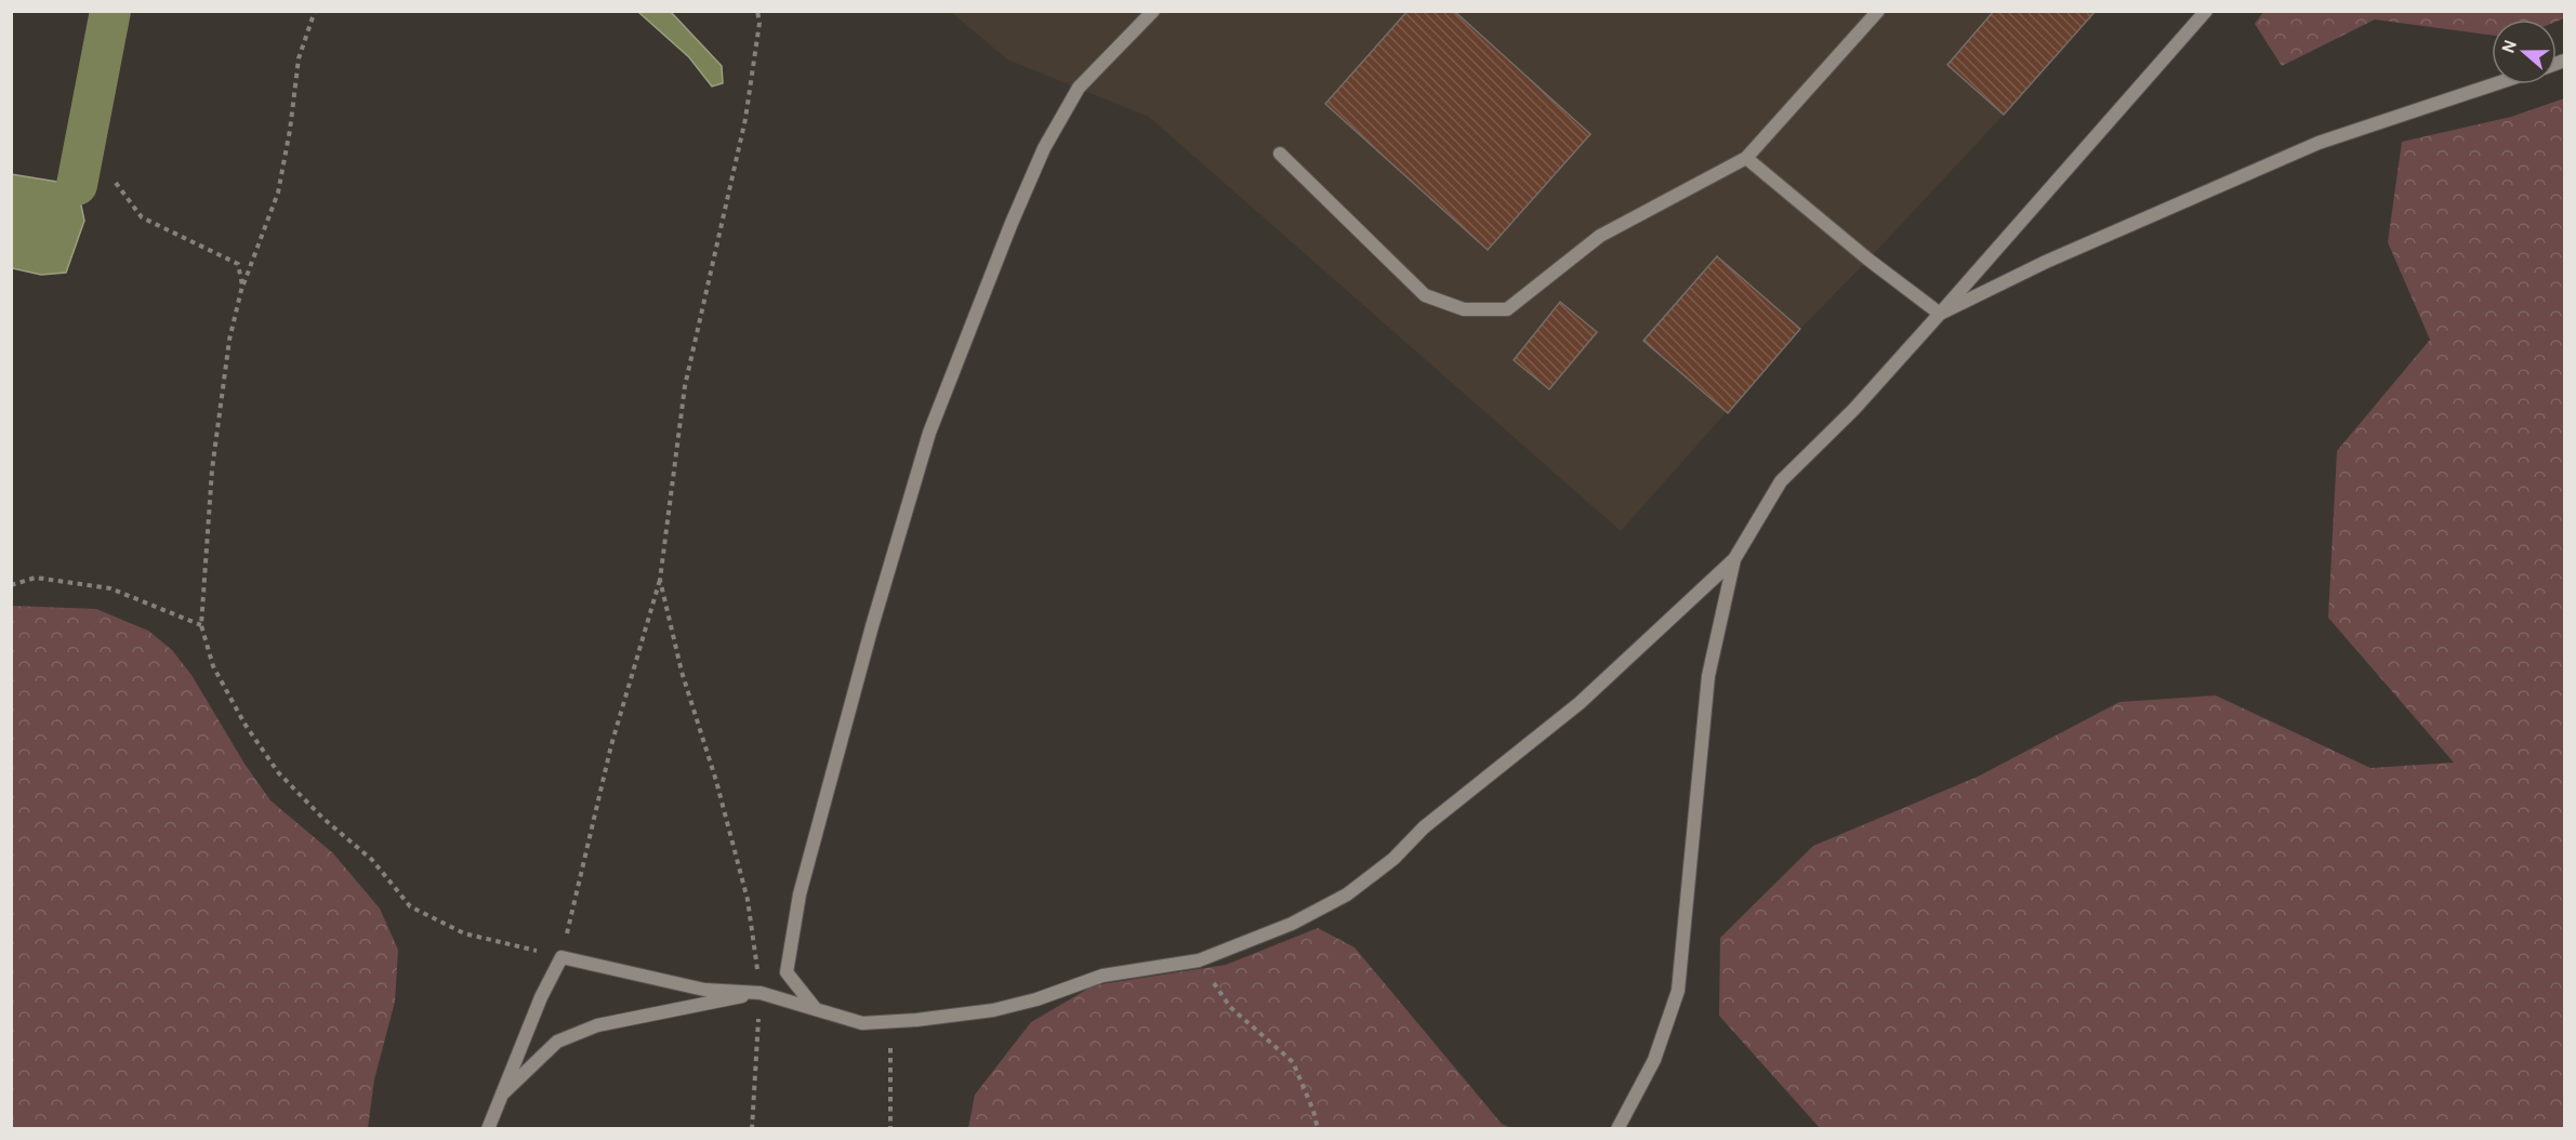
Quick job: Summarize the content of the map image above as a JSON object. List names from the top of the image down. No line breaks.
{"north":"left"}
